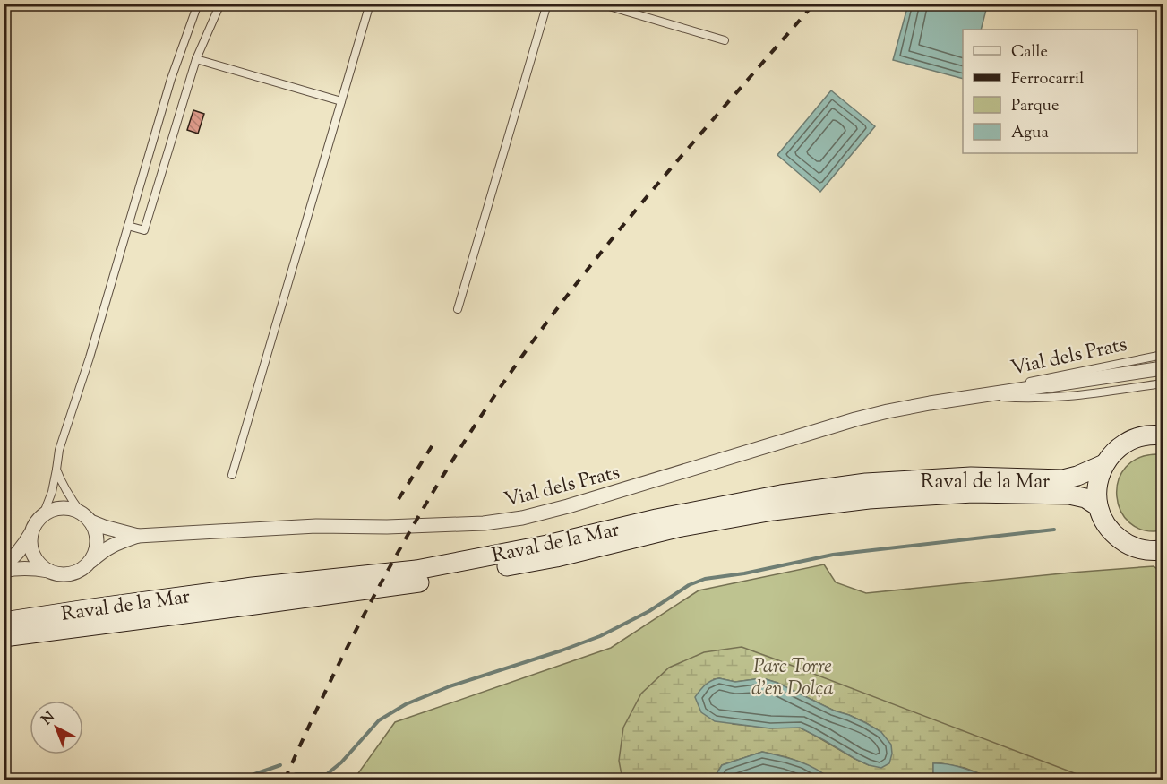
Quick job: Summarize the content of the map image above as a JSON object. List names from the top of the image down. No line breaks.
{"streets":{"street":["Vial dels Prats","Raval de la Mar"]},"parks":["Parc Torre d'en Dolça"],"legend":["Calle","Ferrocarril","Parque","Agua"],"north":"top left"}
